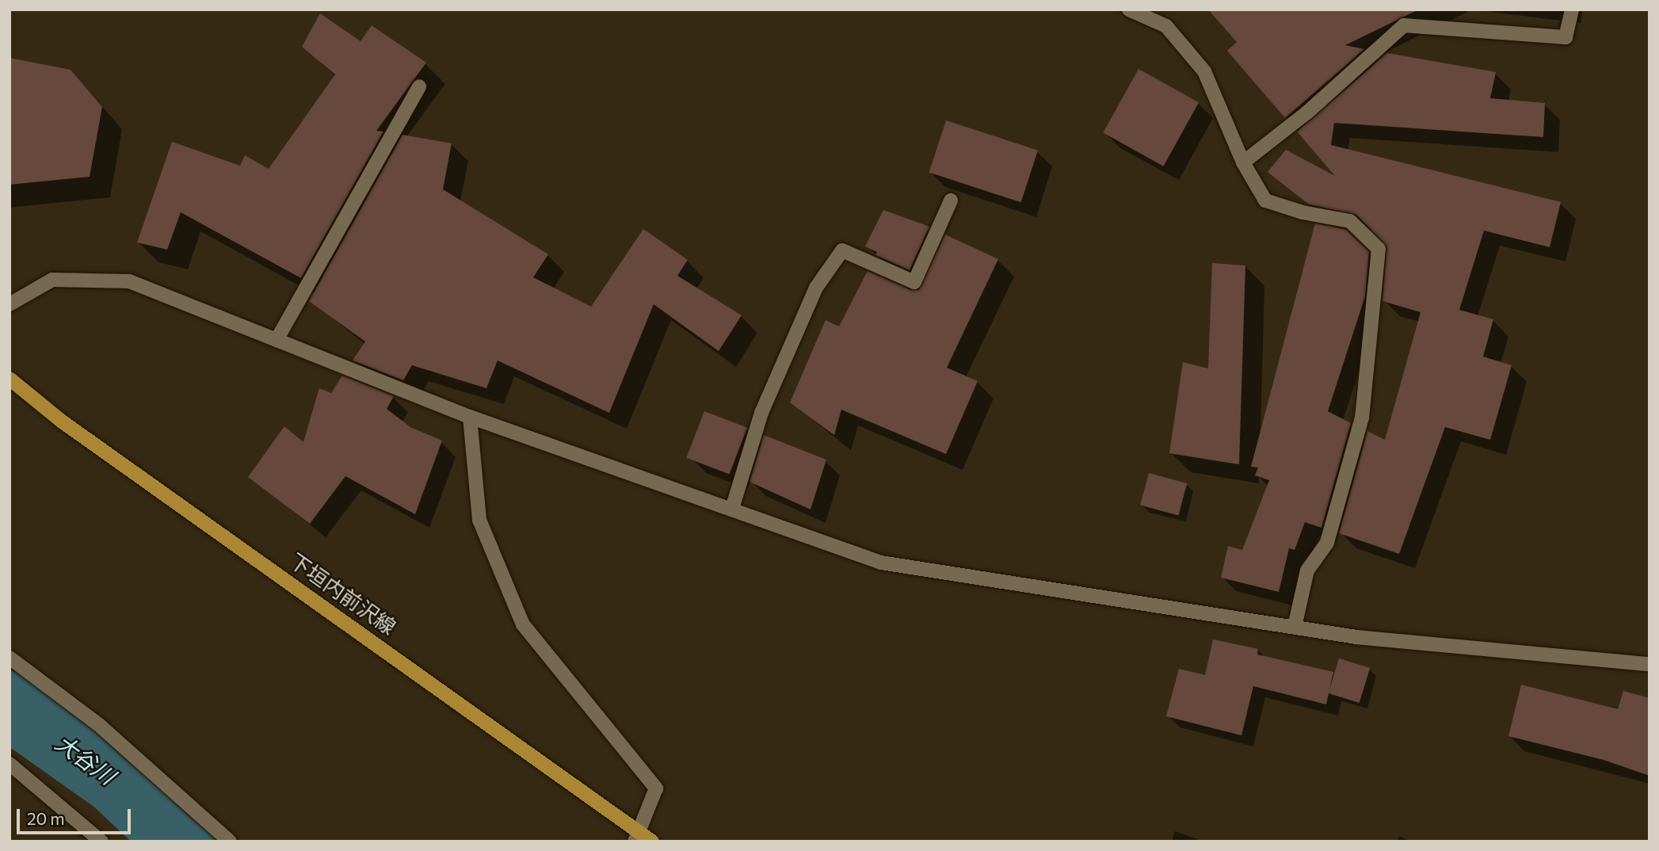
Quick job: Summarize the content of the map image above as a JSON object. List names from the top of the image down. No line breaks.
{"streets":{"main road":["下垣内前沢線"]},"water":["大谷川"],"scale_bar":"20 m"}
